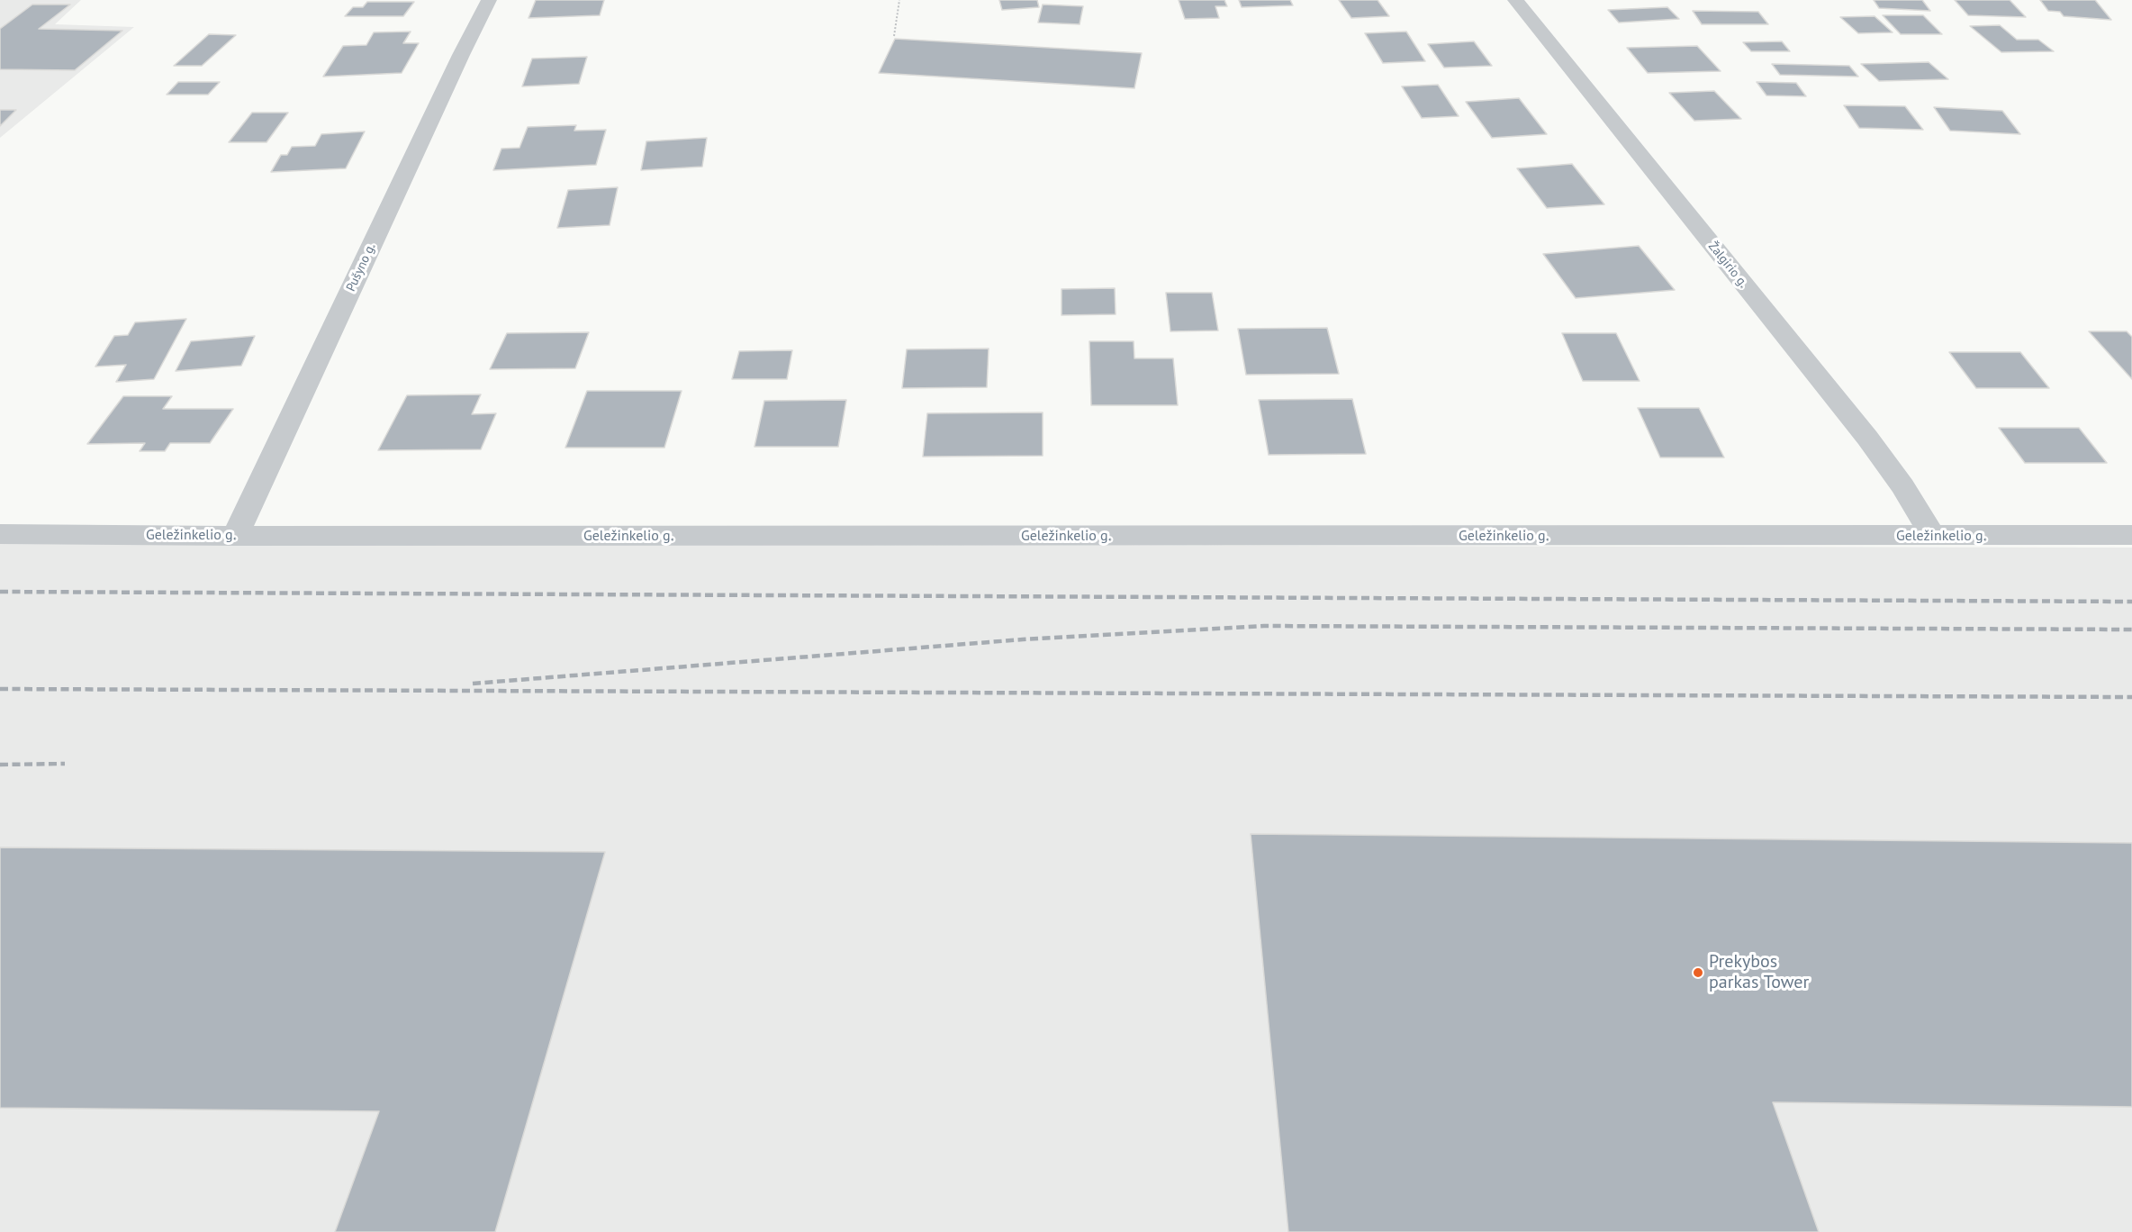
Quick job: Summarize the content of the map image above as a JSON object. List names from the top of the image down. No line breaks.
{"streets":{"street":["Žalgirio g.","Pušyno g.","Geležinkelio g."]},"crossings":[["Žalgirio g.","Geležinkelio g."],["Pušyno g.","Geležinkelio g."]],"places":["Prekybos parkas Tower"]}
